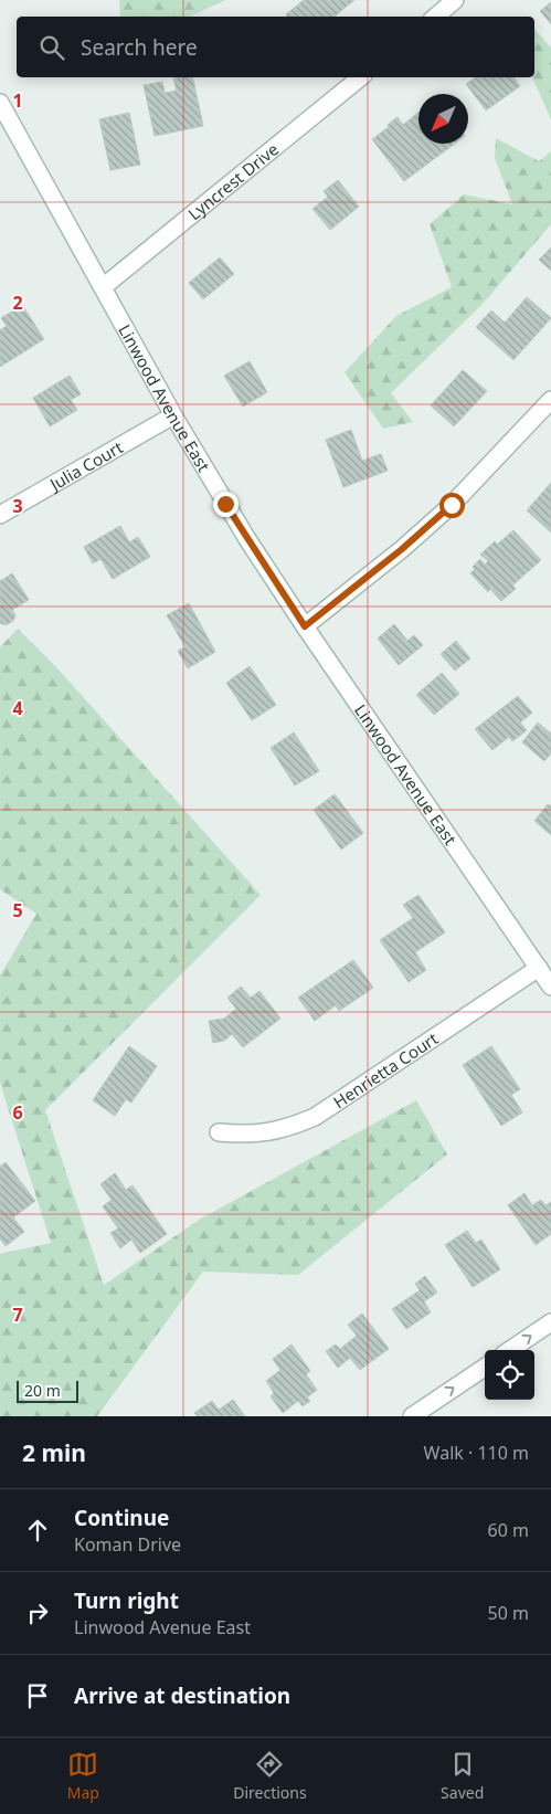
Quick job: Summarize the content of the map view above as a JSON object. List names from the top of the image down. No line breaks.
{"streets":{"street":["Lyncrest Drive","Linwood Avenue East","Julia Court","Henrietta Court"]},"crossings":[["Lyncrest Drive","Linwood Avenue East"],["Linwood Avenue East","Julia Court"],["Linwood Avenue East","Henrietta Court"]],"scale_bar":"20 m","north":"bottom left","page":{"search":"Search here","scale":"20 m","heading":["2 min","Walk · 110 m"],"list":[["Continue","Koman Drive","60 m"],["Turn right","Linwood Avenue East","50 m"],"Arrive at destination"],"nav":["Map","Directions","Saved"]},"grid":{"rows":["1","2","3","4","5","6","7"]}}
